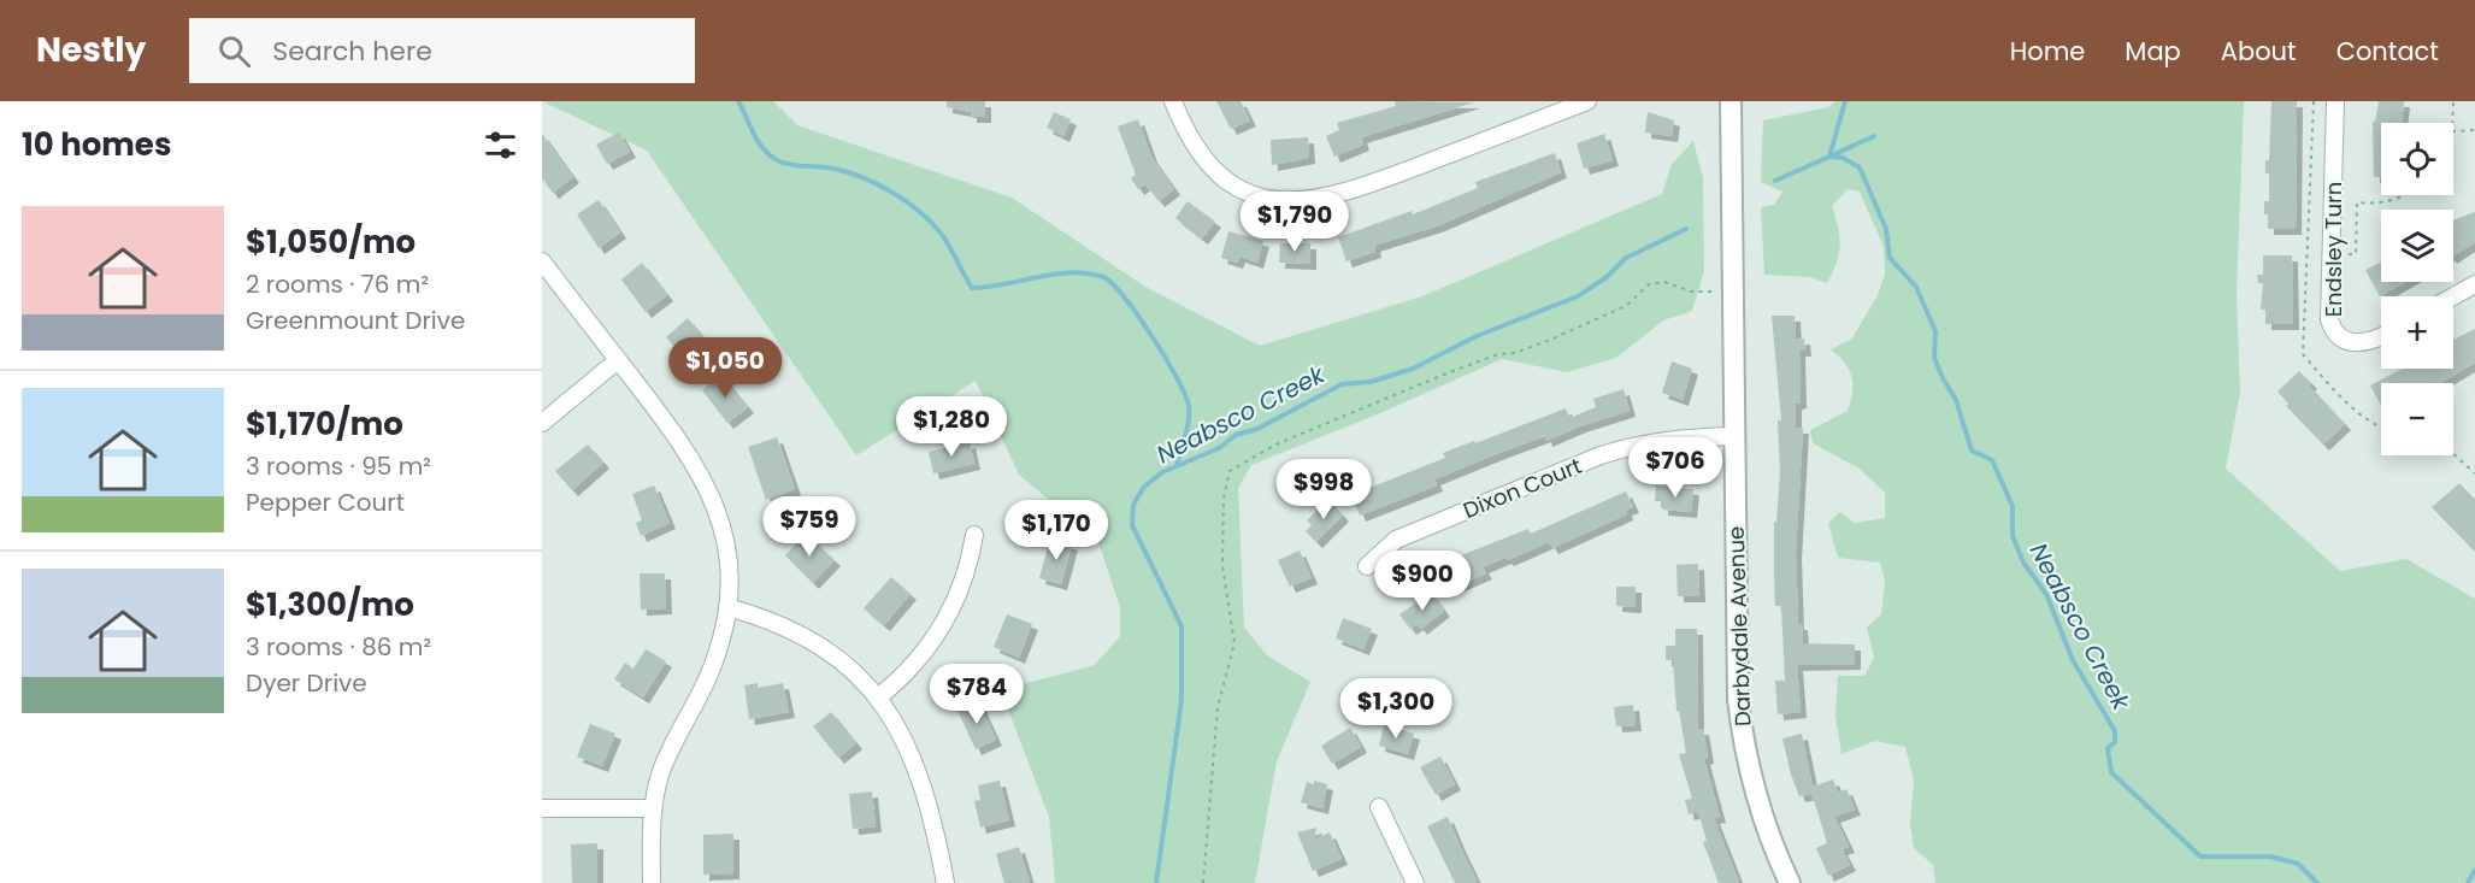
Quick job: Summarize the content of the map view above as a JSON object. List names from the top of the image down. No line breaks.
{"streets":{"street":["Endsley Turn","Dixon Court","Darbydale Avenue"]},"crossings":[["Dixon Court","Darbydale Avenue"]],"water":["Neabsco Creek"],"page":{"header":"Nestly","search":"Search here","nav":["Home","Map","About","Contact"],"heading":"10 homes","map_buttons":["+","−"],"list":[{"name":"$1,050/mo","note":"2 rooms · 76 m² · Greenmount Drive"},{"name":"$1,170/mo","note":"3 rooms · 95 m² · Pepper Court"},{"name":"$1,300/mo","note":"3 rooms · 86 m² · Dyer Drive"}],"price":["$1,790","$1,050","$1,280","$706","$998","$759","$1,170","$900","$784","$1,300"]}}
